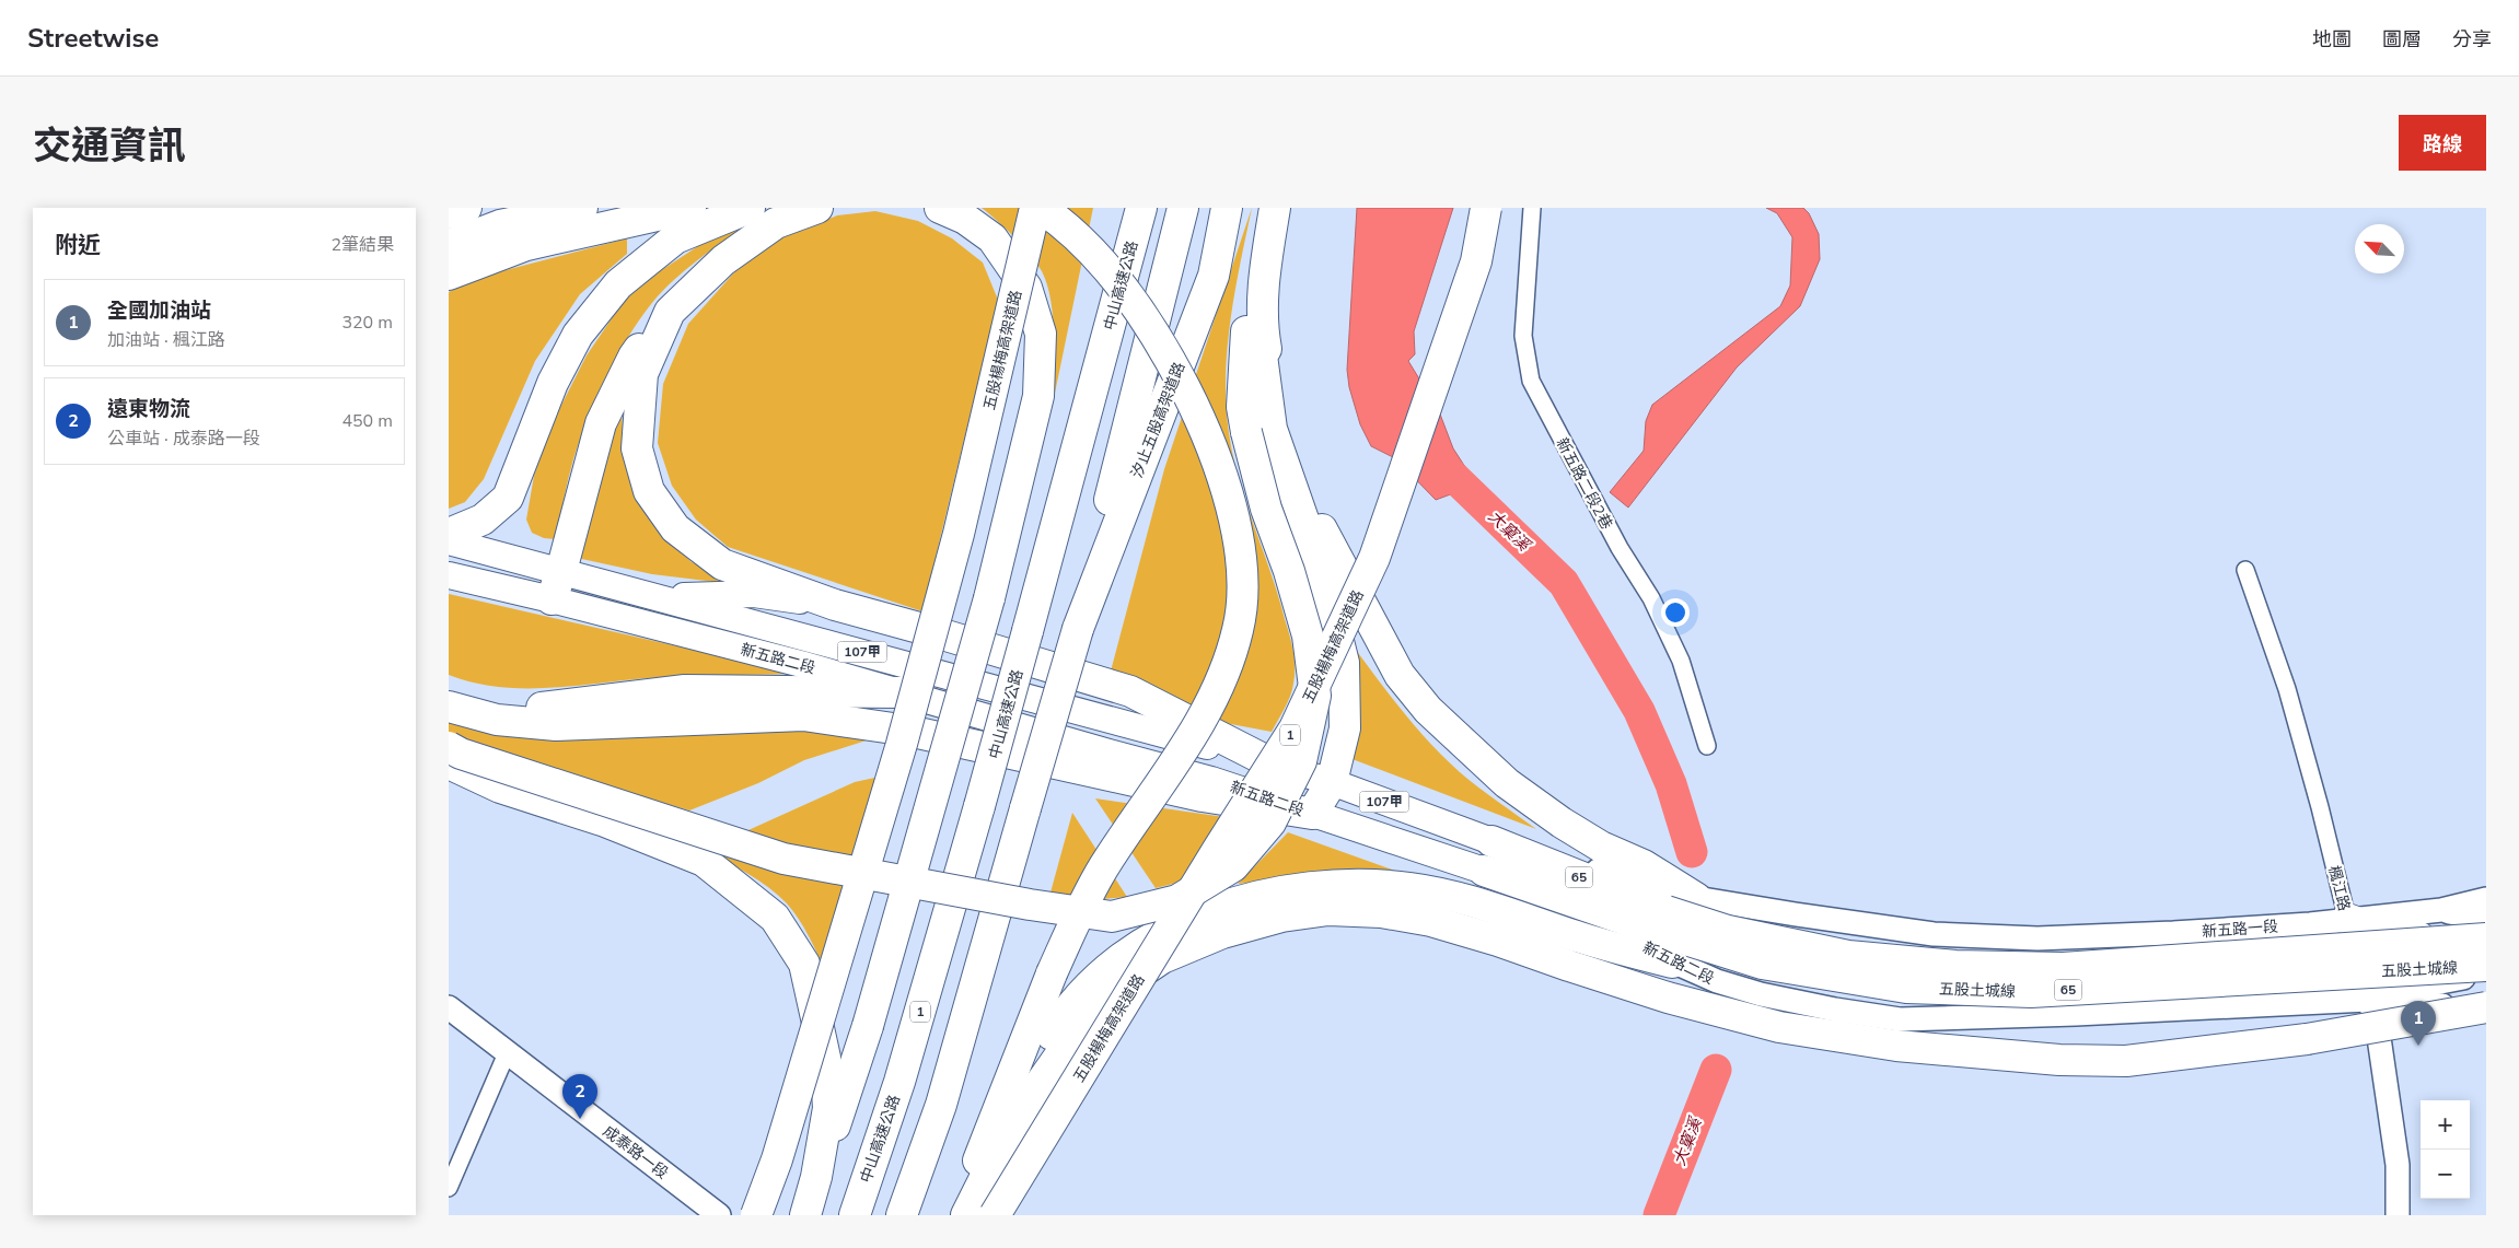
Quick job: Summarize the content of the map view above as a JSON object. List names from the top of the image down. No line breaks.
{"streets":{"highway":["中山高速公路","五股楊梅高架道路","汐止五股高架道路","1","65","五股土城線"],"main road":["107甲","新五路二段","楓江路","新五路一段","成泰路一段"],"street":["新五路二段2巷"]},"crossings":[["107甲","新五路二段"],["107甲","楓江路"],["新五路二段","楓江路"],["新五路二段","新五路一段"],["新五路二段","五股土城線"],["楓江路","新五路一段"]],"water":["大窠溪"],"north":"top left","page":{"header":"Streetwise","nav":["地圖","圖層","分享"],"title":"交通資訊","buttons":"路線","heading":["附近","2筆結果"],"list":[{"mark":"1","name":"全國加油站","note":"加油站 · 楓江路","value":"320 m"},{"mark":"2","name":"遠東物流","note":"公車站 · 成泰路一段","value":"450 m"}],"pins":["1","2"],"map_buttons":["+","−"]}}
